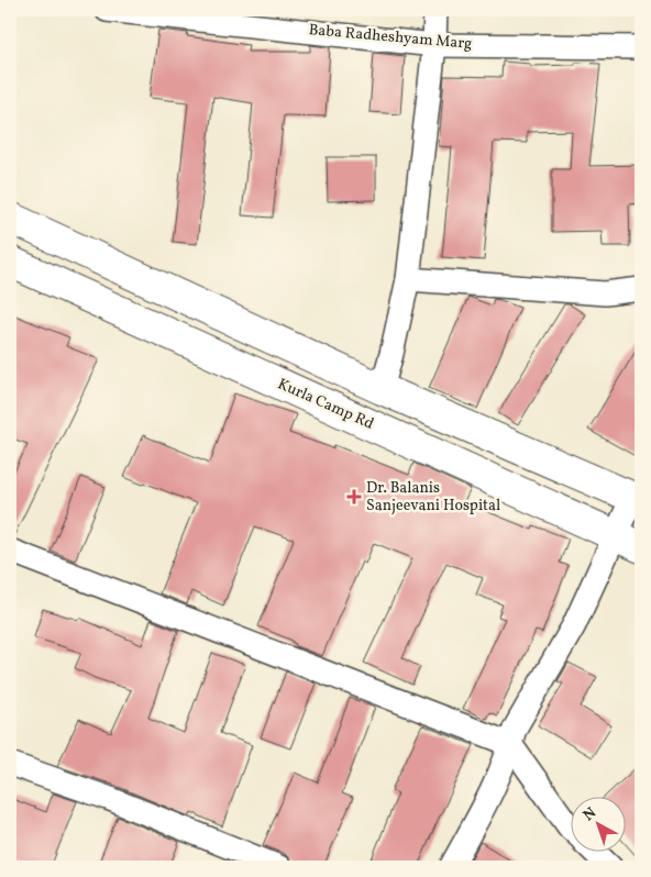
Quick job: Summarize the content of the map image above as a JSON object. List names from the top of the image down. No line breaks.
{"streets":{"main road":["Kurla Camp Rd"],"street":["Baba Radheshyam Marg"]},"places":{"health":["Dr. Balanis Sanjeevani Hospital"]},"north":"top left"}
